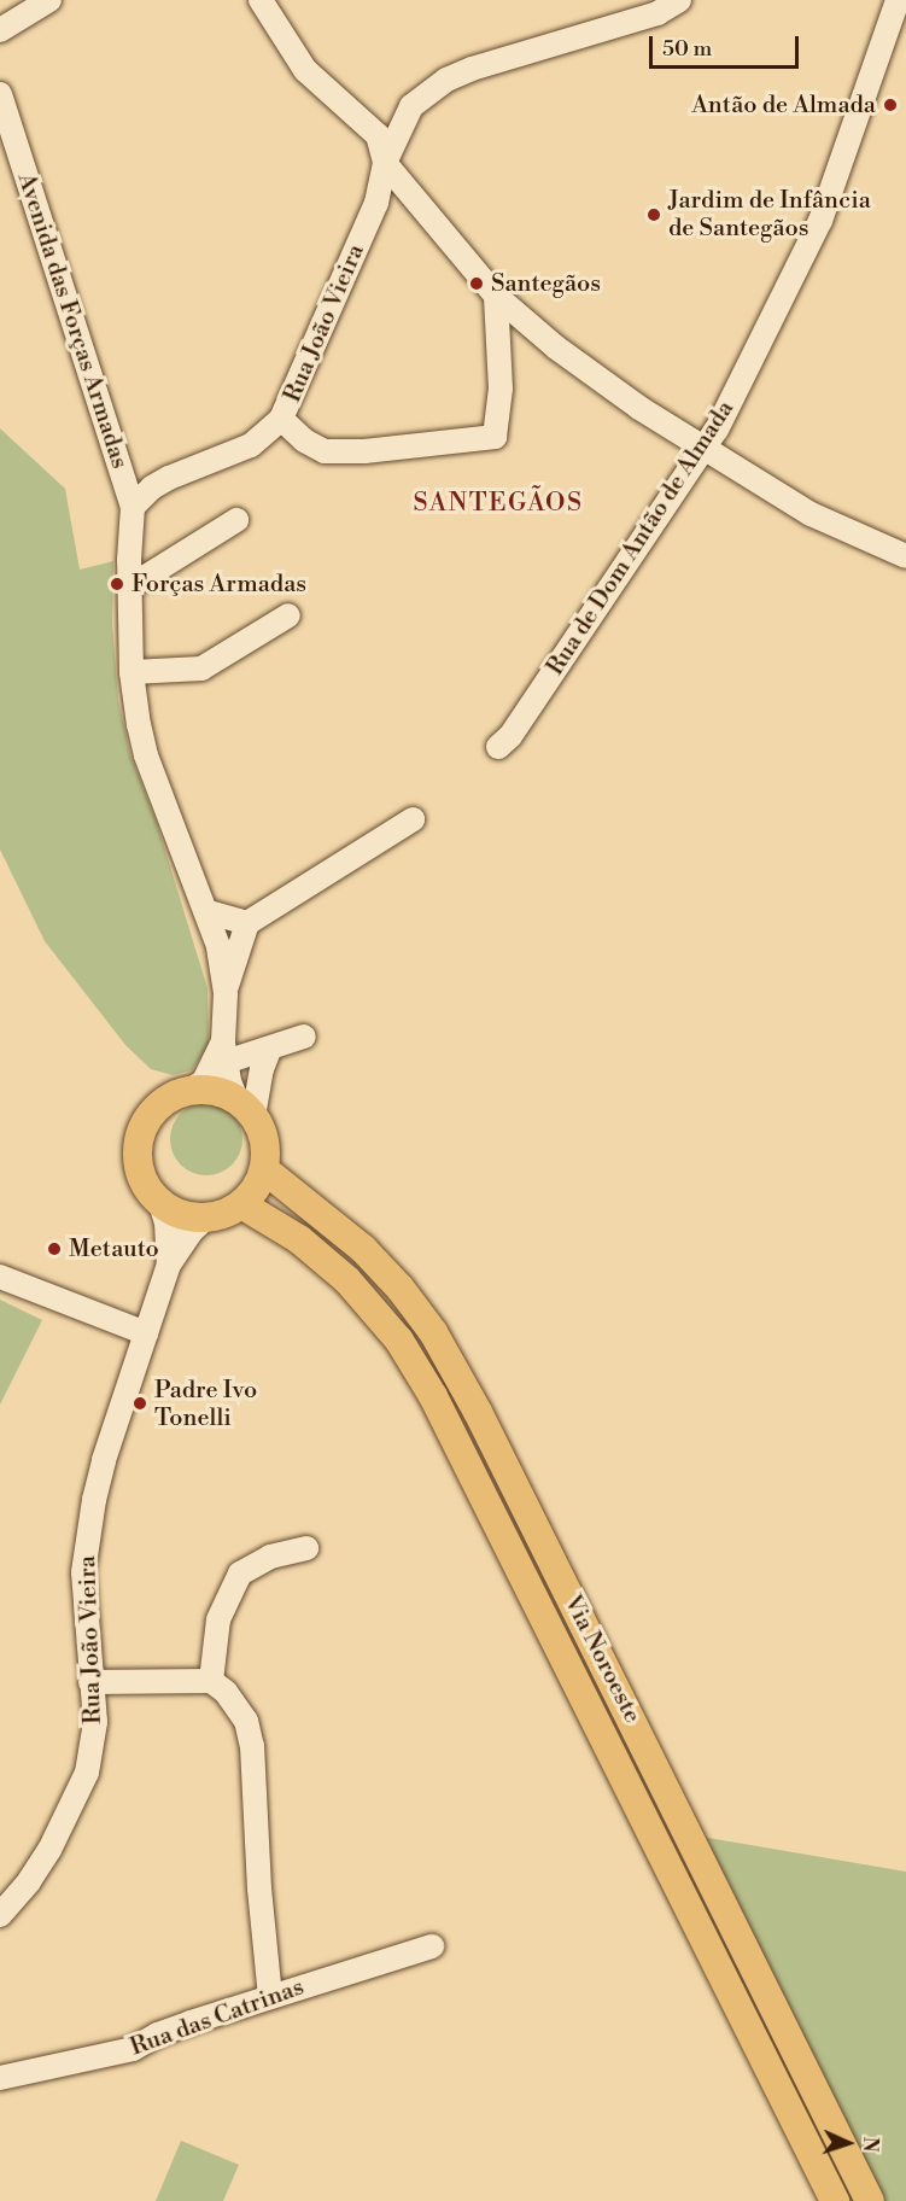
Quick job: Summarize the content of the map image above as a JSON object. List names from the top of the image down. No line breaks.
{"streets":{"main road":["Via Noroeste"],"street":["Avenida das Forças Armadas","Rua João Vieira","Rua de Dom Antão de Almada","Rua das Catrinas"]},"crossings":[["Avenida das Forças Armadas","Rua João Vieira"],["Rua João Vieira","Via Noroeste"]],"districts":["SANTEGÃOS"],"places":["Antão de Almada","Jardim de Infância de Santegãos","Santegãos","Forças Armadas","Metauto","Padre Ivo Tonelli"],"scale_bar":"50 m","north":"right"}
